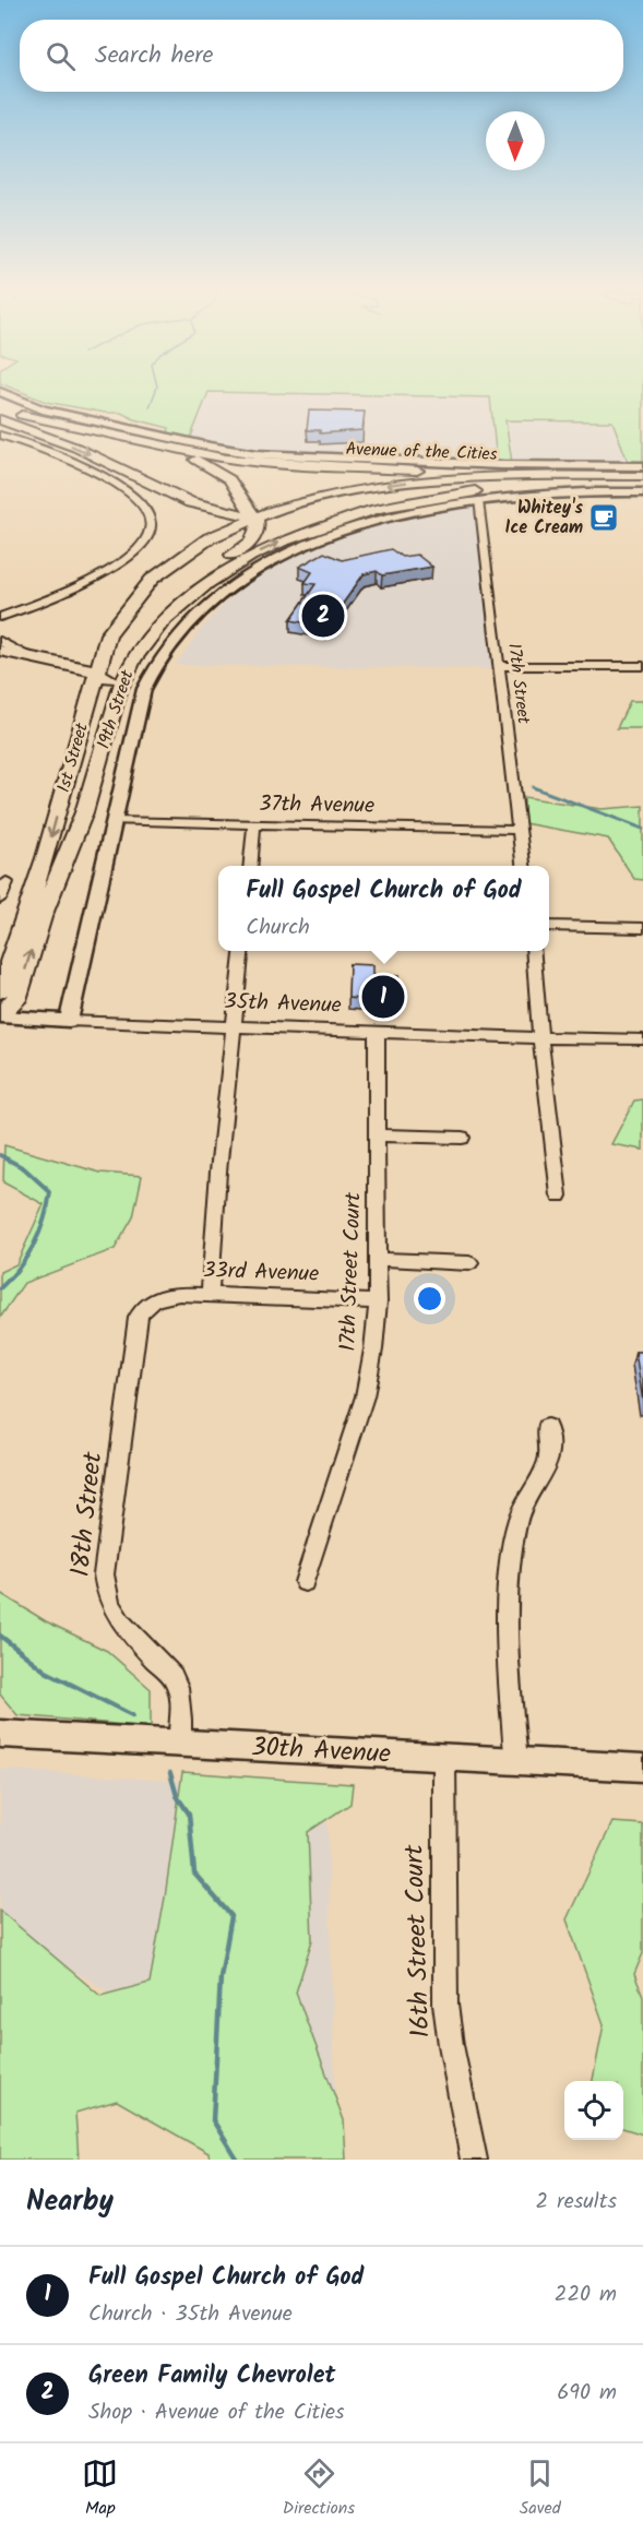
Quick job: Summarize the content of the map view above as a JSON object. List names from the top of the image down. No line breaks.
{"streets":{"main road":["Avenue of the Cities","19th Street","1st Street"],"street":["17th Street","37th Avenue","35th Avenue","17th Street Court","33rd Avenue","18th Street","30th Avenue","16th Street Court"]},"crossings":[["Avenue of the Cities","17th Street"],["Avenue of the Cities","19th Street"],["Avenue of the Cities","1st Street"],["17th Street","19th Street"],["17th Street","37th Avenue"],["19th Street","37th Avenue"],["19th Street","35th Avenue"],["35th Avenue","17th Street Court"],["17th Street Court","33rd Avenue"],["33rd Avenue","18th Street"],["18th Street","30th Avenue"],["30th Avenue","16th Street Court"]],"one_way":["1st Street"],"places":{"cafe":["Whitey's Ice Cream"]},"north":"bottom","page":{"search":"Search here","pins":["2","1"],"popup":["Full Gospel Church of God","Church"],"heading":["Nearby","2 results"],"list":[{"mark":"1","name":"Full Gospel Church of God","note":"Church · 35th Avenue","value":"220 m"},{"mark":"2","name":"Green Family Chevrolet","note":"Shop · Avenue of the Cities","value":"690 m"}],"nav":["Map","Directions","Saved"]}}
